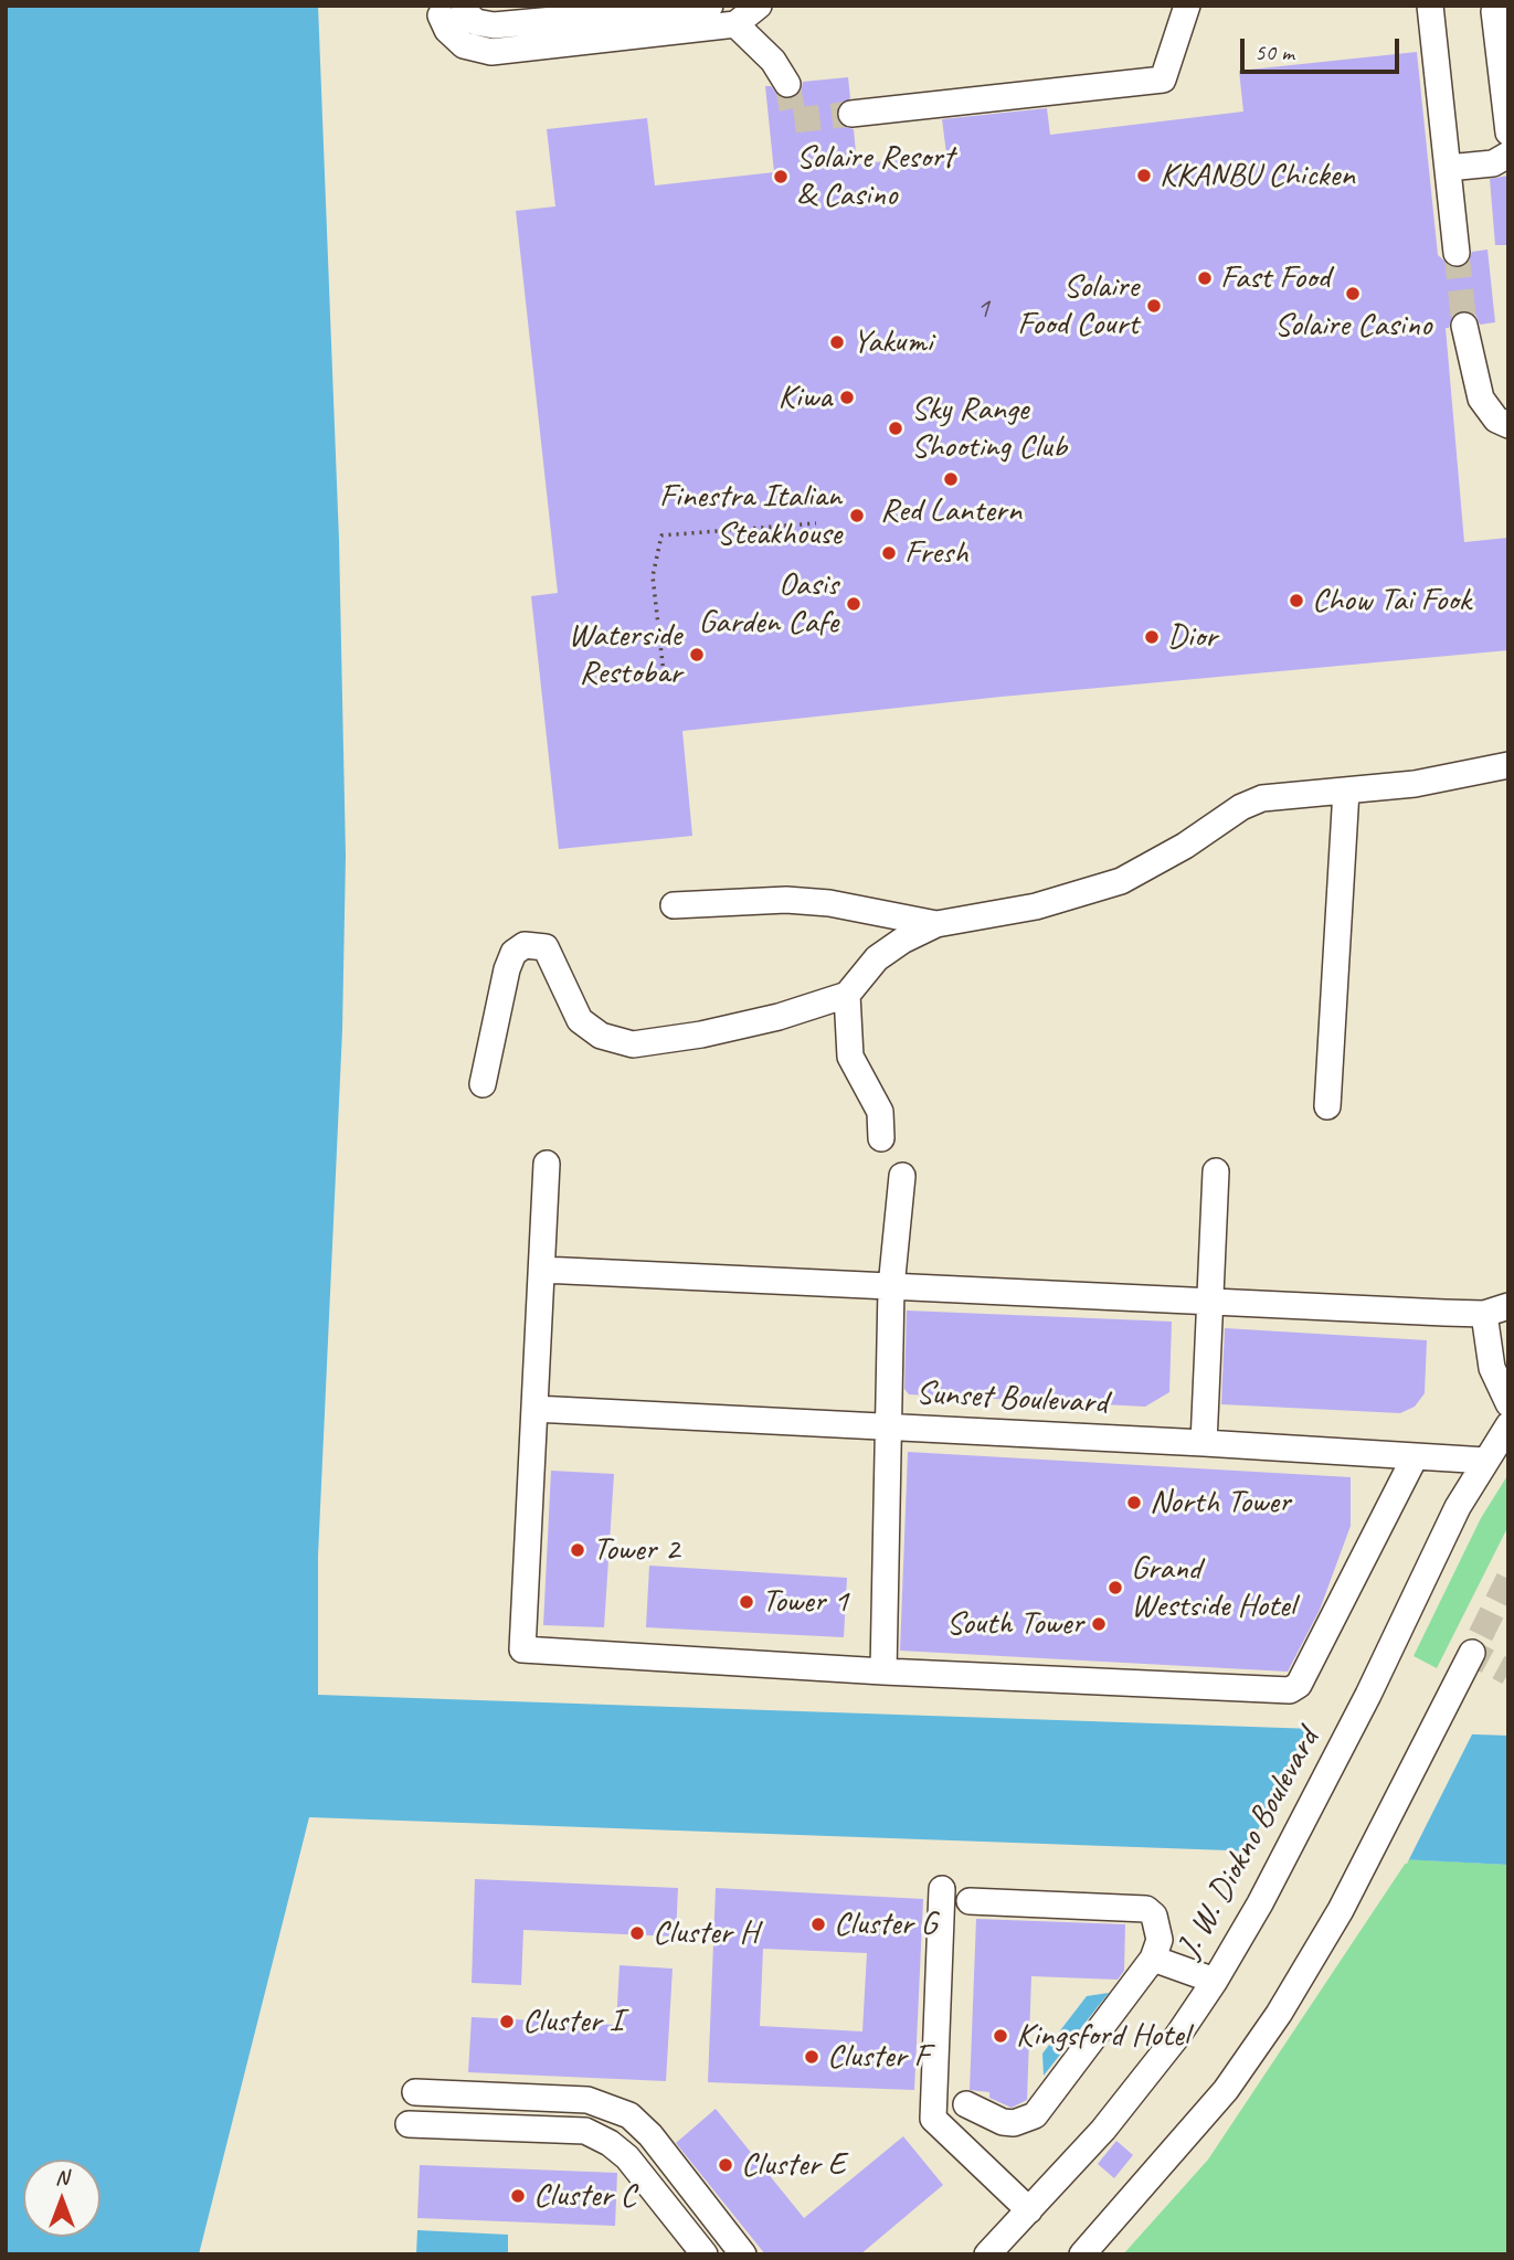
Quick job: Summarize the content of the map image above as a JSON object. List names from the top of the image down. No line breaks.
{"streets":{"street":["Sunset Boulevard","J. W. Diokno Boulevard"]},"crossings":[["Sunset Boulevard","J. W. Diokno Boulevard"]],"places":["KKANBU Chicken","Solaire Resort & Casino","Fast Food","Solaire Casino","Solaire Food Court","Yakumi","Kiwa","Sky Range Shooting Club","Red Lantern","Finestra Italian Steakhouse","Fresh","Chow Tai Fook","Oasis Garden Cafe","Dior","Waterside Restobar","North Tower","Tower 2","Grand Westside Hotel","Tower 1","South Tower","Cluster G","Cluster H","Cluster I","Kingsford Hotel","Cluster F","Cluster E","Cluster C"],"house_numbers":["1"],"scale_bar":"50 m","north":"top"}
